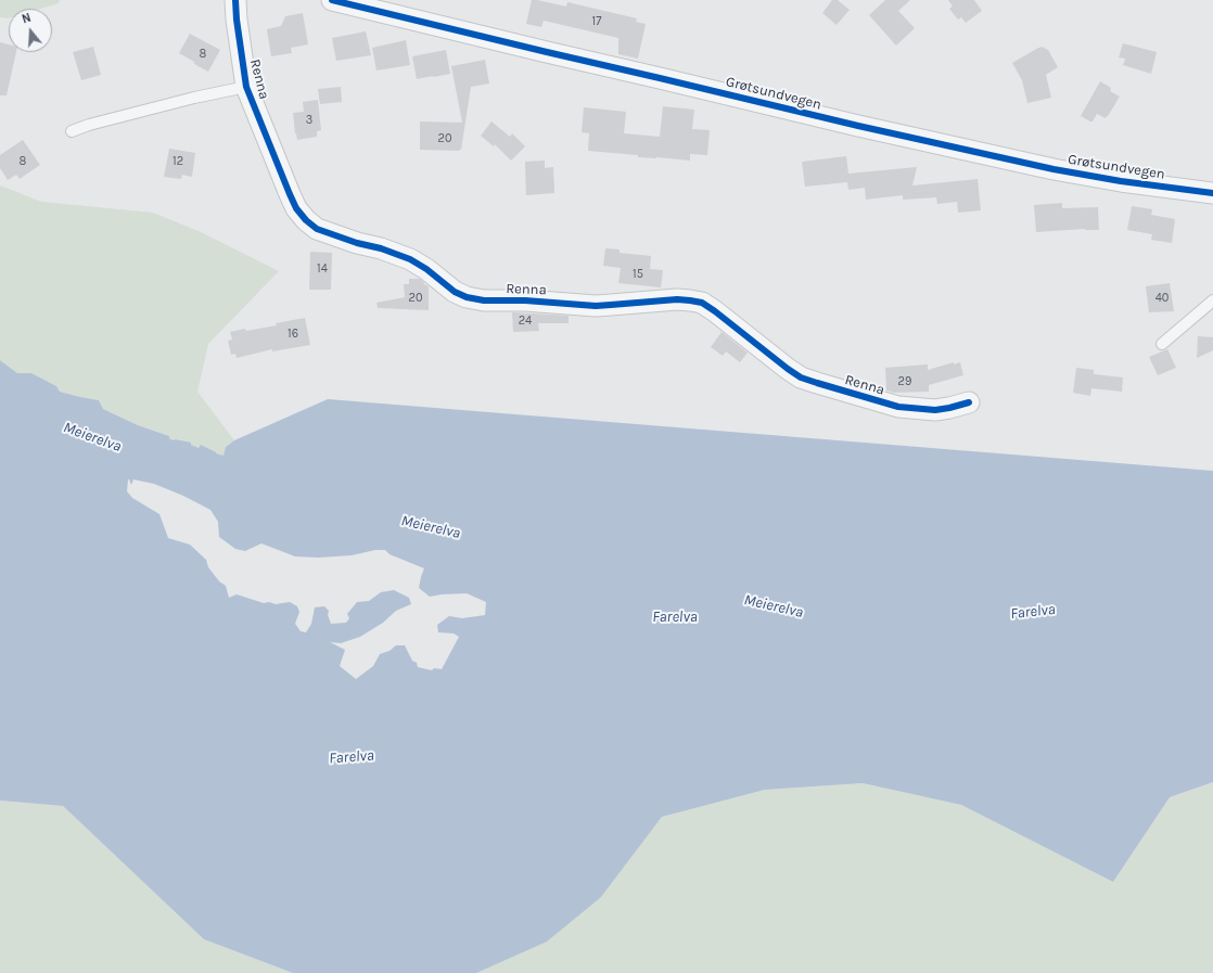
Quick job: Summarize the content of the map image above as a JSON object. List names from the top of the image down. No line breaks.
{"streets":{"street":["Renna","Grøtsundvegen"]},"water":["Meierelva","Farelva"],"house_numbers":["17","8","3","20","8","12","14","15","20","40","24","16","29"],"north":"top"}
